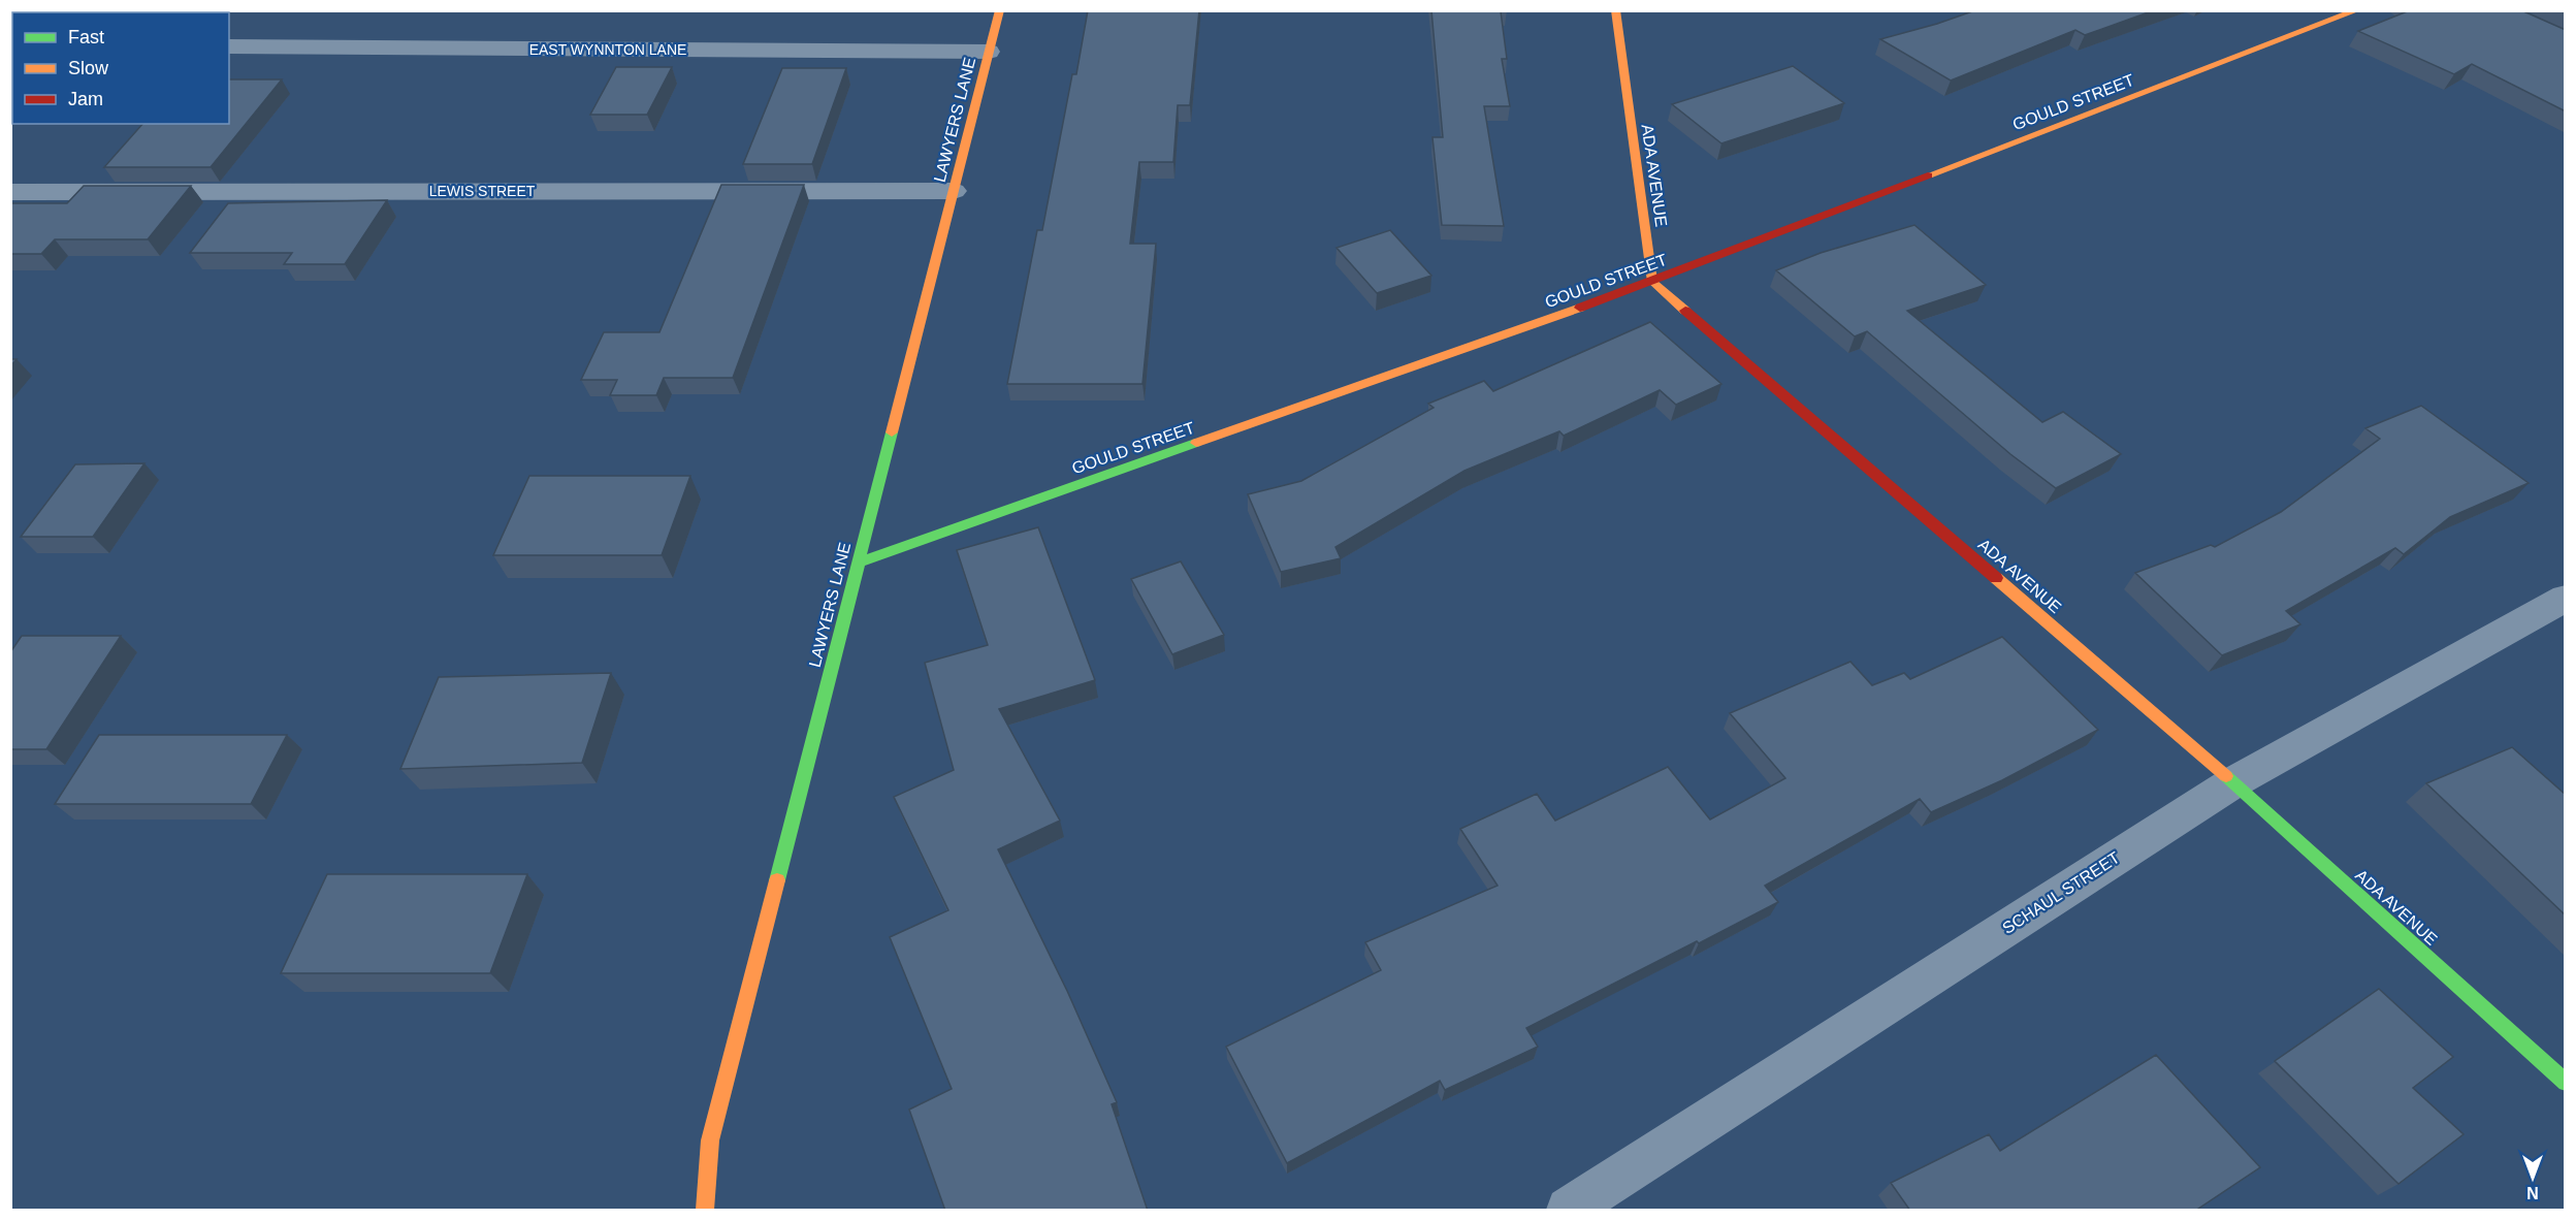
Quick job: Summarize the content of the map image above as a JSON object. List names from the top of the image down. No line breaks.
{"streets":{"street":["EAST WYNNTON LANE","GOULD STREET","LAWYERS LANE","ADA AVENUE","LEWIS STREET","SCHAUL STREET"]},"crossings":[["EAST WYNNTON LANE","LAWYERS LANE"],["GOULD STREET","LAWYERS LANE"],["GOULD STREET","ADA AVENUE"],["LAWYERS LANE","LEWIS STREET"],["ADA AVENUE","SCHAUL STREET"]],"legend":["Fast","Slow","Jam"],"north":"bottom"}
